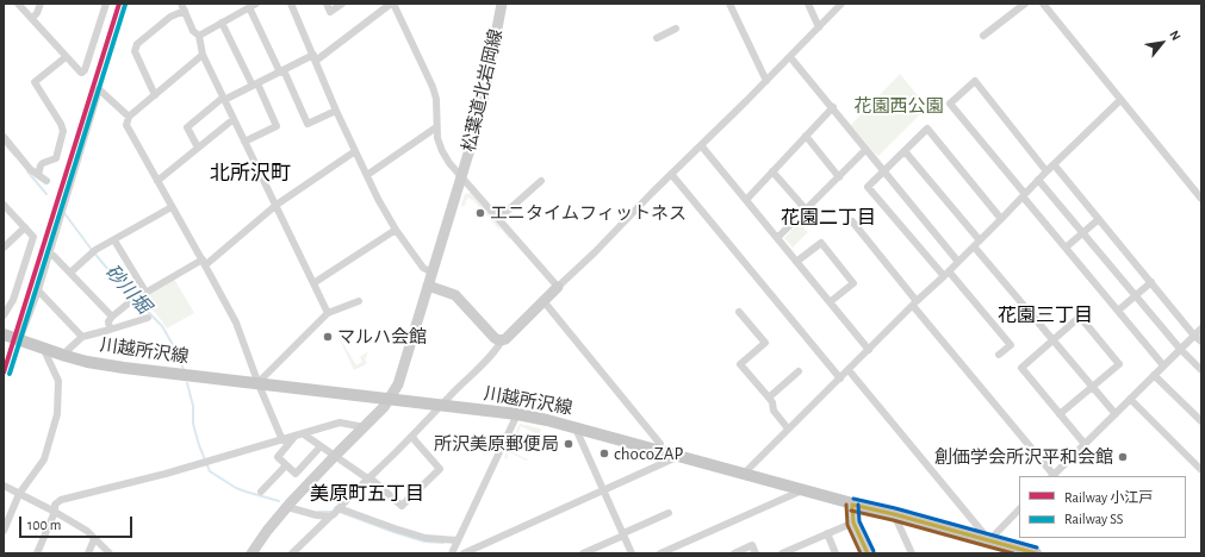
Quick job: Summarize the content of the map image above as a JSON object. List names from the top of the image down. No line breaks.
{"streets":{"main road":["川越所沢線"],"street":["松葉道北岩岡線"]},"crossings":[["松葉道北岩岡線","川越所沢線"]],"districts":["北所沢町","花園二丁目","花園三丁目","美原町五丁目"],"water":["砂川堀"],"parks":["花園西公園"],"places":["エニタイムフィットネス","マルハ会館","所沢美原郵便局","chocoZAP","創価学会所沢平和会館"],"lines":["rail line 小江戸","rail line SS"],"legend":["Railway 小江戸","Railway SS"],"scale_bar":"100 m","north":"top right"}
